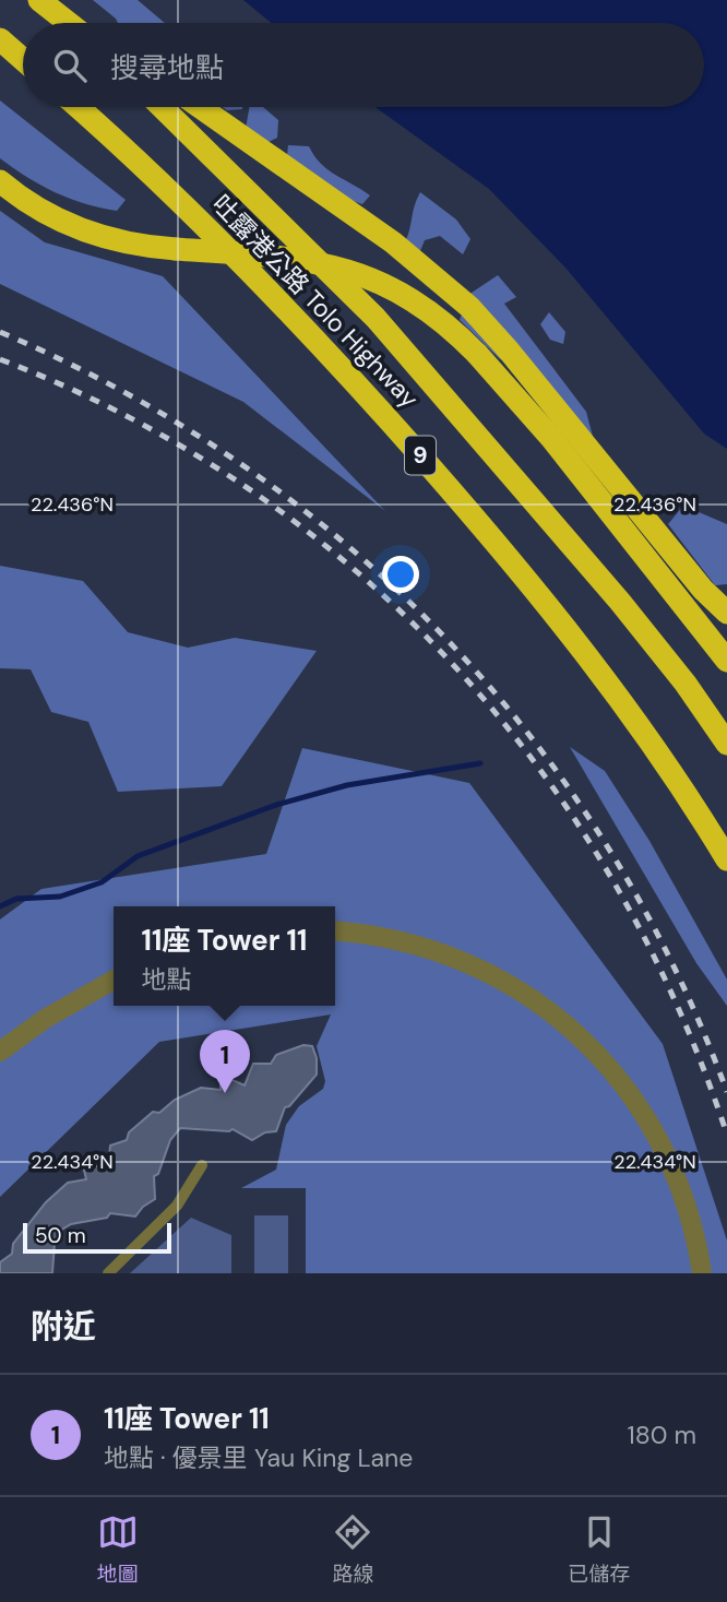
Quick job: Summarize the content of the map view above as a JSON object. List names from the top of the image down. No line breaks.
{"streets":{"highway":["吐露港公路 Tolo Highway","9"]},"scale_bar":"50 m","page":{"search":"搜尋地點","popup":["11座 Tower 11","地點"],"pins":"1","scale":"50 m","heading":"附近","list":[{"mark":"1","name":"11座 Tower 11","note":"地點 · 優景里 Yau King Lane","value":"180 m"}],"nav":["地圖","路線","已儲存"]},"coordinates":["22.436°N","22.434°N"]}
